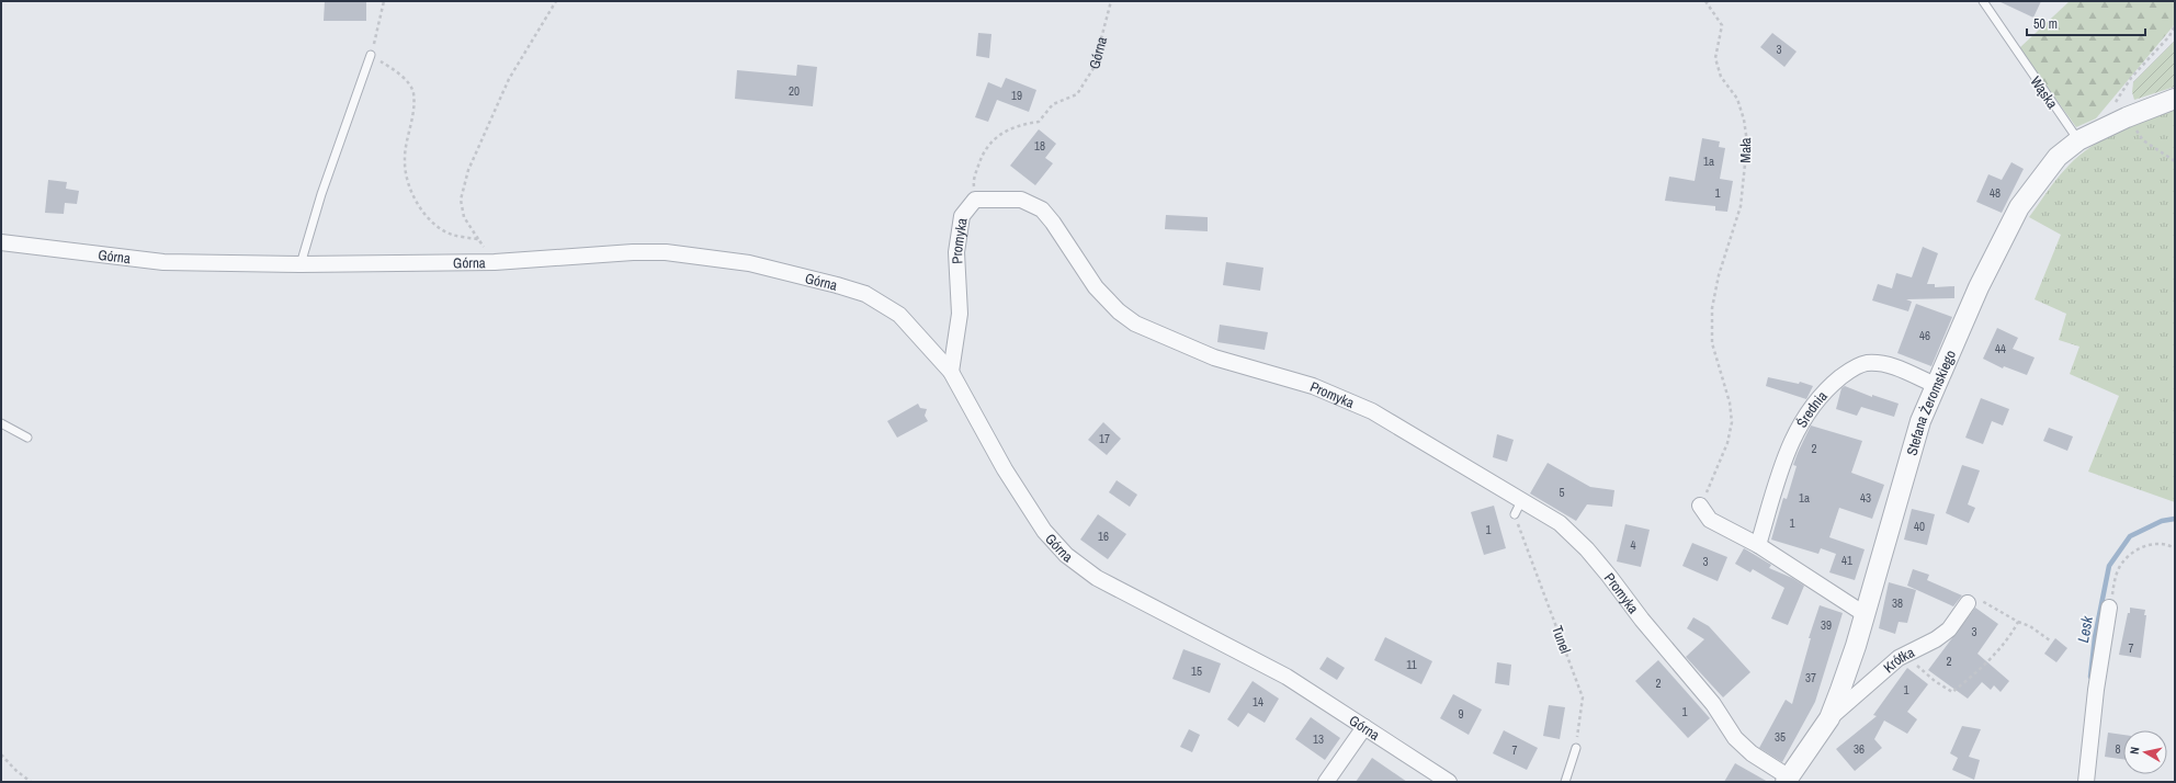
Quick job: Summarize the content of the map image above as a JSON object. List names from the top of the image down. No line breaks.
{"streets":{"street":["Górna","Promyka","Stefana Żeromskiego","Średnia","Krótka"],"lane":["Wąska"],"path":["Mała","Tunel"]},"crossings":[["Górna","Promyka"],["Wąska","Stefana Żeromskiego"],["Promyka","Stefana Żeromskiego"],["Promyka","Tunel"],["Stefana Żeromskiego","Średnia"],["Stefana Żeromskiego","Krótka"]],"water":["Lesk"],"house_numbers":["3","20","19","18","1a","1","48","46","44","17","2","5","1a","43","1","40","1","16","4","41","3","38","39","3","7","2","11","15","37","2","1","14","1","9","35","13","36","8","7"],"scale_bar":"50 m","north":"left"}
